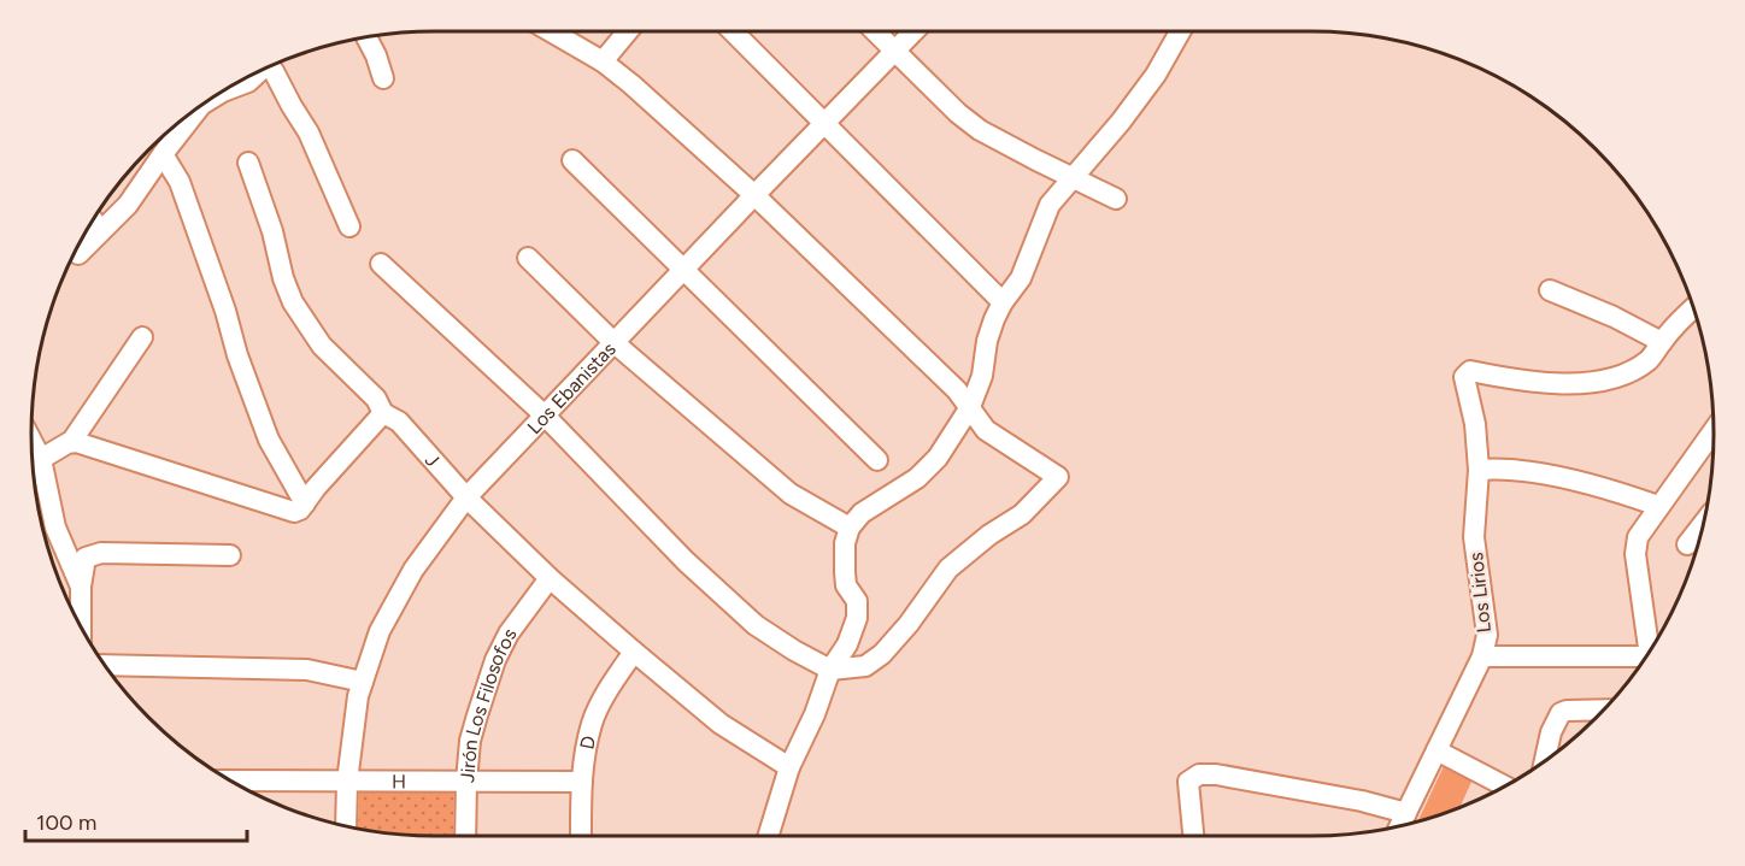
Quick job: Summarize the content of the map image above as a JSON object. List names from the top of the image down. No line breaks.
{"streets":{"street":["Los Ebanistas","J","Los Lirios","Jirón Los Filosofos","D","H"]},"crossings":[["Los Ebanistas","J"],["Los Ebanistas","H"],["J","Jirón Los Filosofos"],["J","D"],["Jirón Los Filosofos","H"],["D","H"]],"scale_bar":"100 m"}
